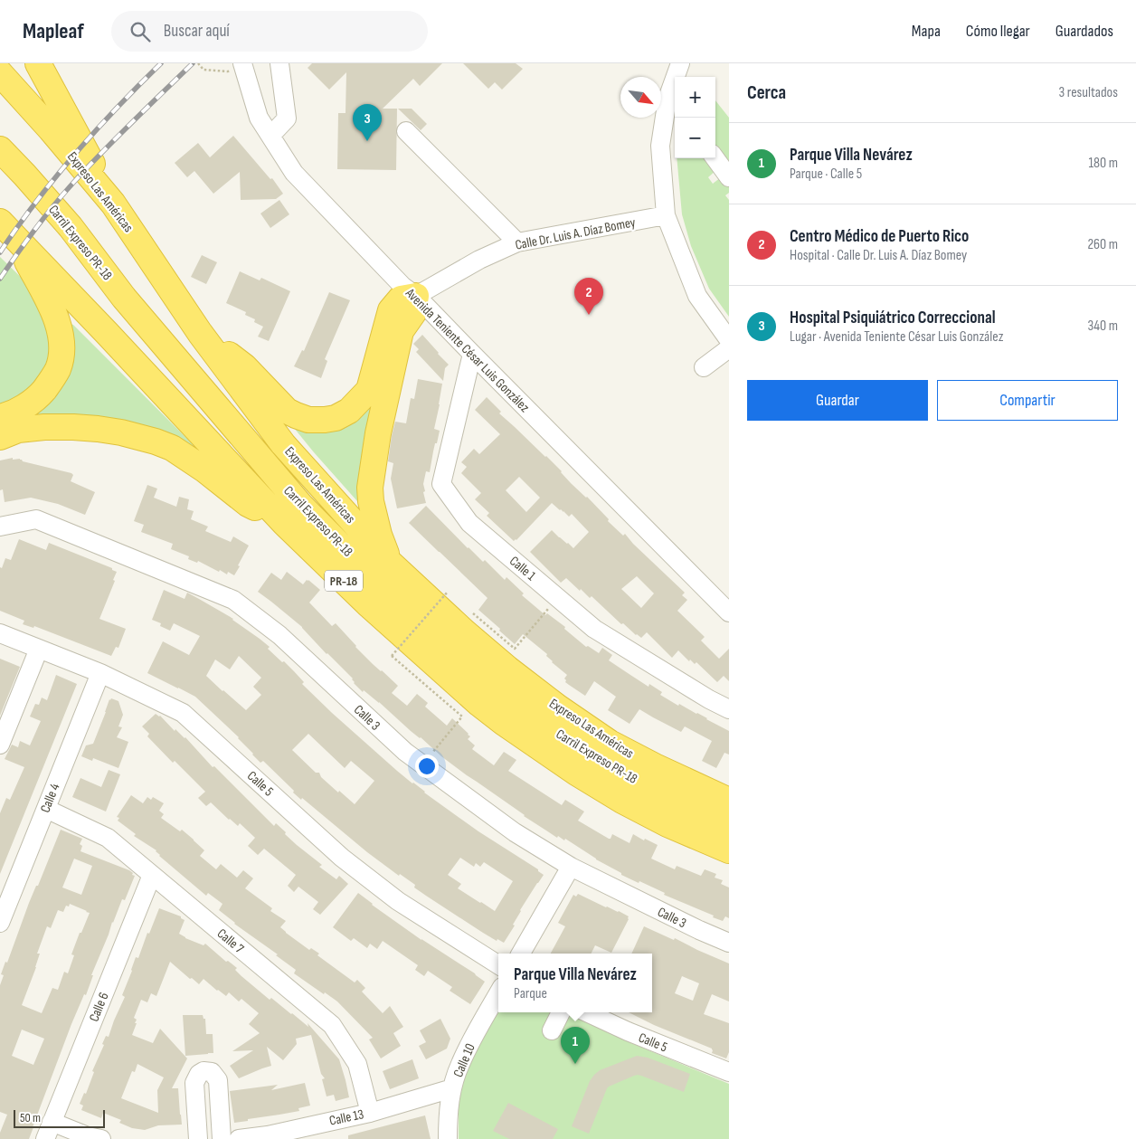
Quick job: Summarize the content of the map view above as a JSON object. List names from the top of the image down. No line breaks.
{"streets":{"highway":["Expreso Las Américas","Carril Expreso PR-18","PR-18"],"street":["Calle Dr. Luis A. Díaz Bomey","Avenida Teniente César Luis González","Calle 1","Calle 3","Calle 5","Calle 4","Calle 7","Calle 6","Calle 10","Calle 13"]},"crossings":[["Calle Dr. Luis A. Díaz Bomey","Avenida Teniente César Luis González"],["Avenida Teniente César Luis González","Calle 1"],["Calle 5","Calle 4"],["Calle 4","Calle 7"],["Calle 7","Calle 6"],["Calle 7","Calle 13"],["Calle 10","Calle 13"]],"scale_bar":"50 m","north":"bottom right","page":{"header":"Mapleaf","search":"Buscar aquí","nav":["Mapa","Cómo llegar","Guardados"],"heading":["Cerca","3 resultados"],"map_buttons":["+","−"],"pins":["3","2","1"],"list":[{"mark":"1","name":"Parque Villa Nevárez","note":"Parque · Calle 5","value":"180 m"},{"mark":"2","name":"Centro Médico de Puerto Rico","note":"Hospital · Calle Dr. Luis A. Díaz Bomey","value":"260 m"},{"mark":"3","name":"Hospital Psiquiátrico Correccional","note":"Lugar · Avenida Teniente César Luis González","value":"340 m"}],"buttons":["Guardar","Compartir"],"popup":["Parque Villa Nevárez","Parque"],"scale":"50 m"}}
